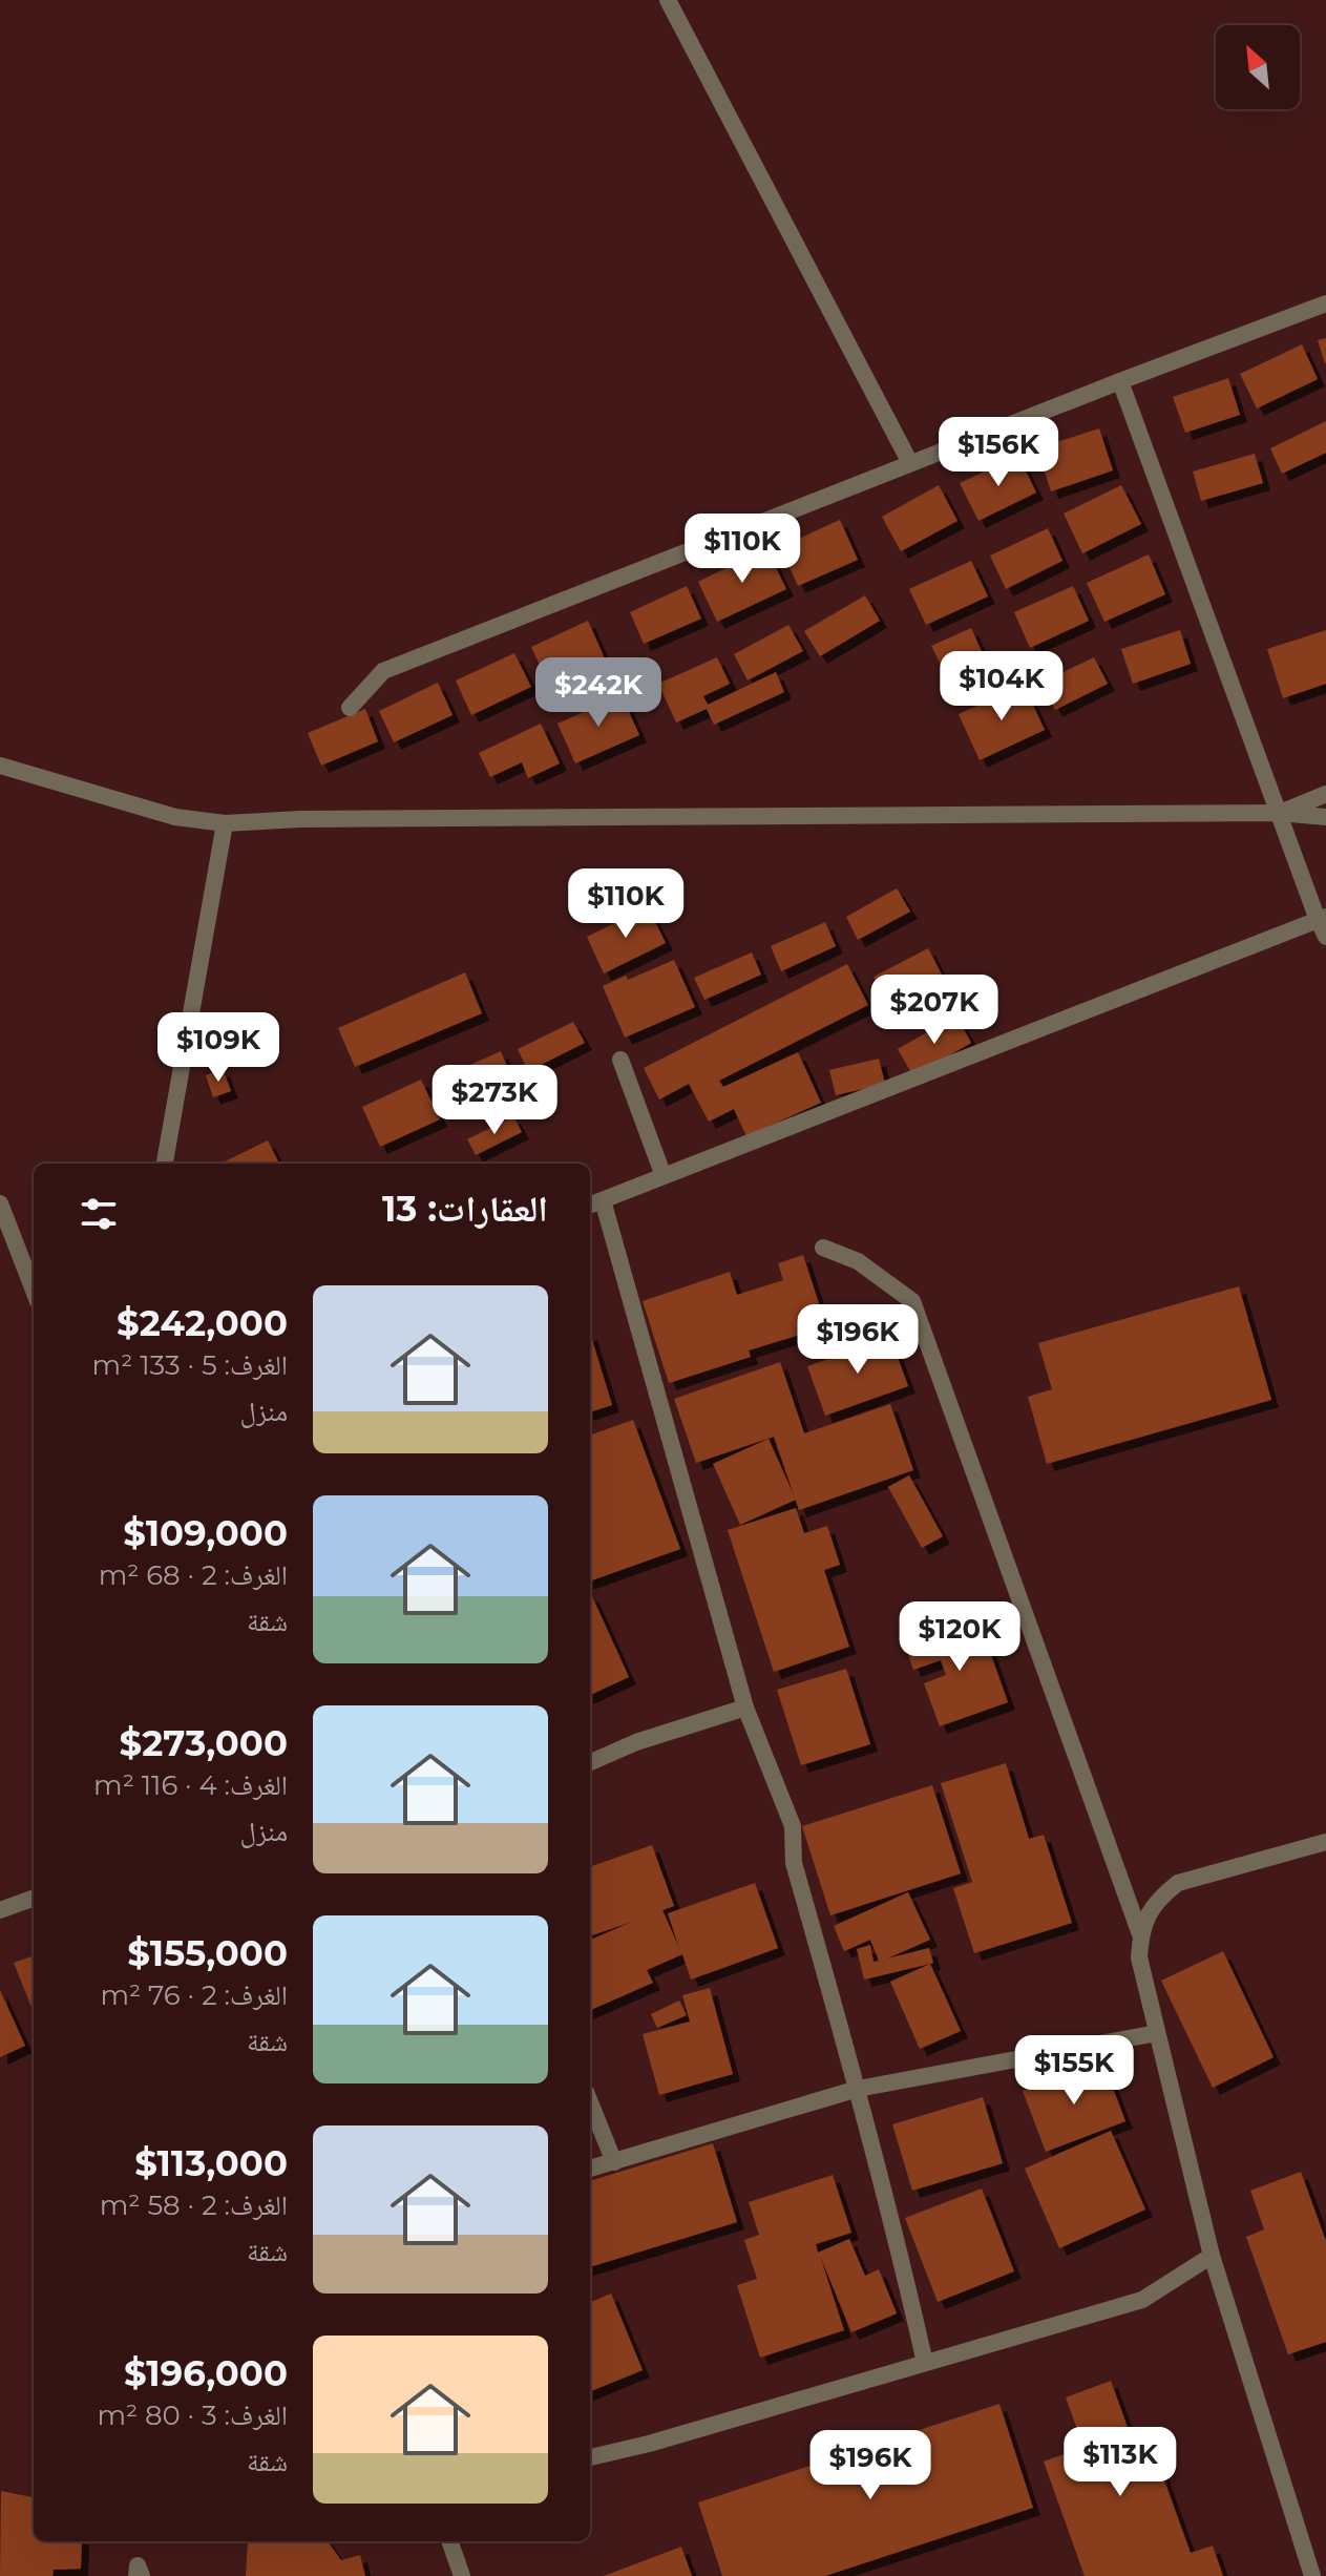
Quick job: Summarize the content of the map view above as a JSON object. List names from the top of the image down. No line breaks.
{"north":"top left","page":{"price":["$156K","$110K","$104K","$242K","$110K","$207K","$109K","$273K","$196K","$120K","$155K","$113K","$196K"],"heading":"العقارات: 13","list":[{"name":"$242,000","note":"الغرف: 5 · 133 m² · منزل"},{"name":"$109,000","note":"الغرف: 2 · 68 m² · شقة"},{"name":"$273,000","note":"الغرف: 4 · 116 m² · منزل"},{"name":"$155,000","note":"الغرف: 2 · 76 m² · شقة"},{"name":"$113,000","note":"الغرف: 2 · 58 m² · شقة"},{"name":"$196,000","note":"الغرف: 3 · 80 m² · شقة"}]}}
